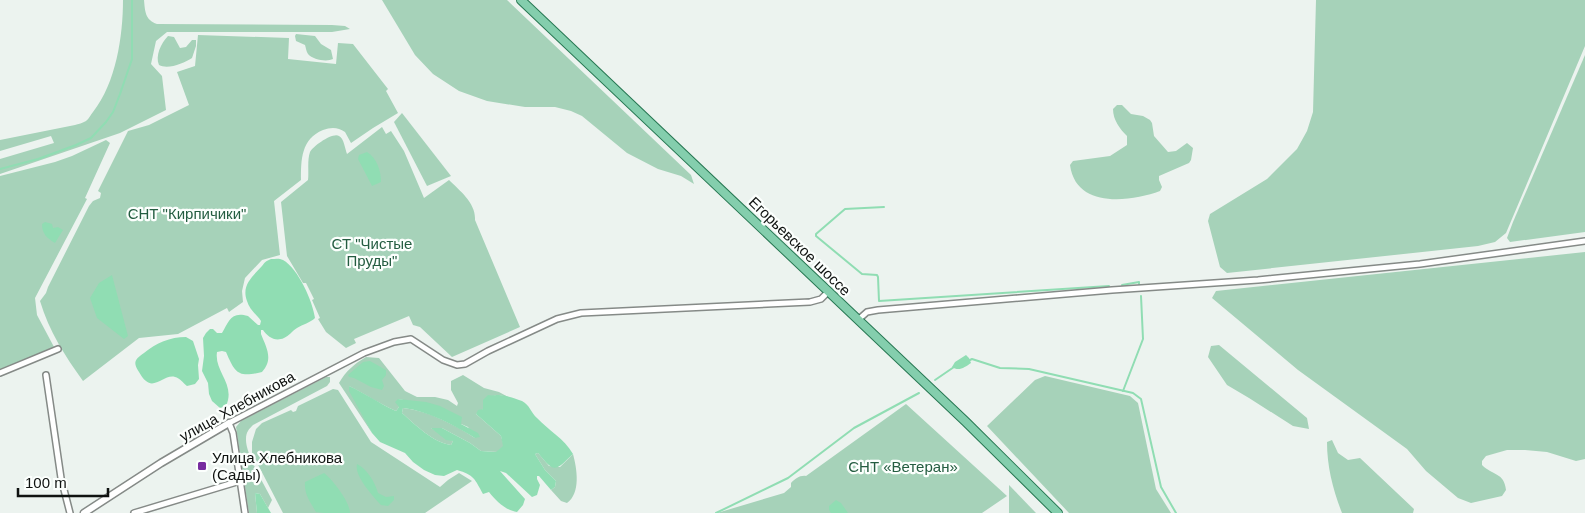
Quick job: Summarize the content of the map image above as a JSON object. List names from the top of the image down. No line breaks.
{"streets":{"main road":["Егорьевское шоссе"],"street":["улица Хлебникова"]},"crossings":[["Егорьевское шоссе","улица Хлебникова"]],"parks":["СНТ \"Кирпичики\"","СТ \"Чистые Пруды\"","СНТ «Ветеран»"],"places":{"transit":["Улица Хлебникова (Сады)"]},"scale_bar":"100 m"}
